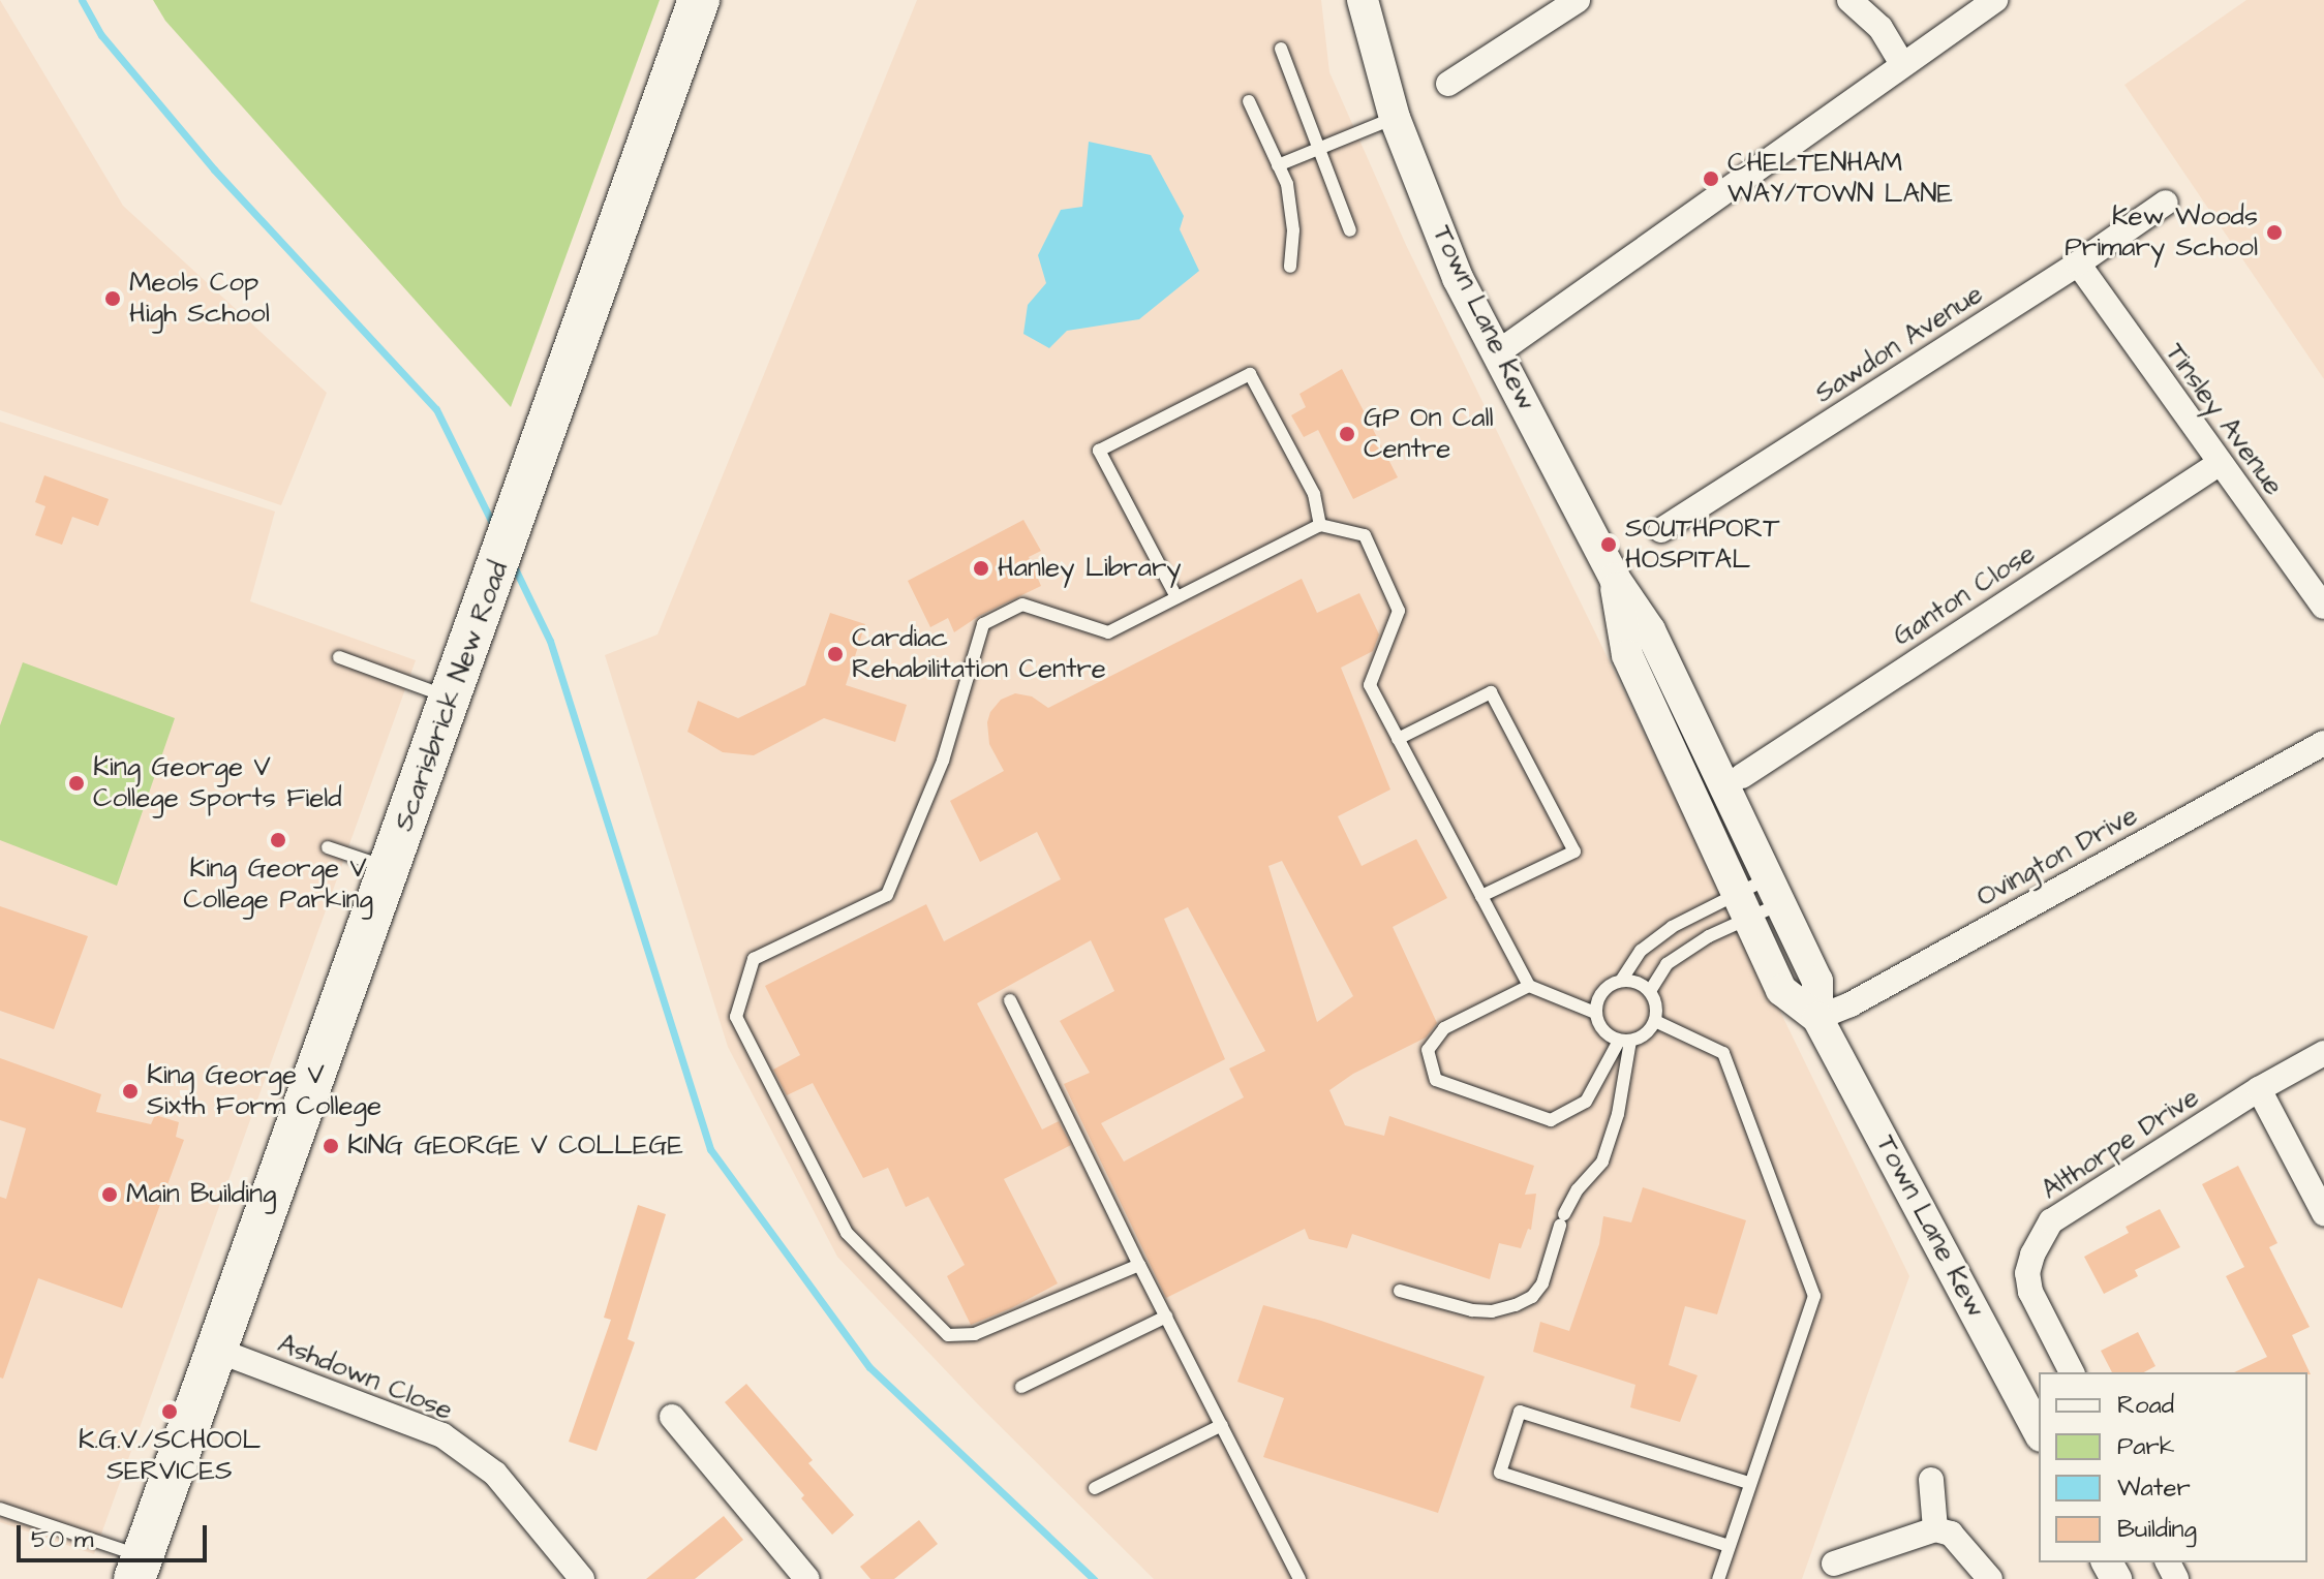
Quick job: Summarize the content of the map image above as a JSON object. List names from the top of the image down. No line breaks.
{"streets":{"highway":["Scarisbrick New Road"],"street":["Town Lane Kew","Sawdon Avenue","Tinsley Avenue","Ganton Close","Ovington Drive","Althorpe Drive","Ashdown Close"]},"crossings":[["Town Lane Kew","Ovington Drive"],["Sawdon Avenue","Tinsley Avenue"],["Tinsley Avenue","Ganton Close"],["Scarisbrick New Road","Ashdown Close"]],"places":["CHELTENHAM WAY/TOWN LANE","Kew Woods Primary School","Meols Cop High School","GP On Call Centre","SOUTHPORT HOSPITAL","Hanley Library","Cardiac Rehabilitation Centre","King George V College Sports Field","King George V College Parking","King George V Sixth Form College","KING GEORGE V COLLEGE","Main Building","K.G.V./SCHOOL SERVICES"],"legend":["Road","Park","Water","Building"],"scale_bar":"50 m"}
